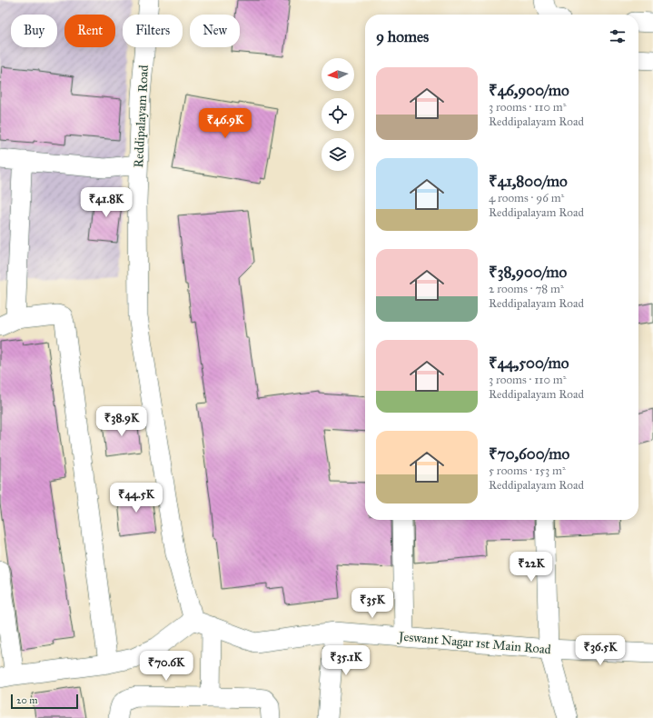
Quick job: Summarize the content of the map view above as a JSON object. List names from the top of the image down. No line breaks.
{"streets":{"street":["Reddipalayam Road","Jeswant Nagar 1st Main Road"]},"crossings":[["Reddipalayam Road","Jeswant Nagar 1st Main Road"]],"scale_bar":"20 m","north":"left","page":{"chip":["Buy","Rent","Filters","New"],"heading":"9 homes","list":[{"name":"₹46,900/mo","note":"3 rooms · 110 m² · Reddipalayam Road"},{"name":"₹41,800/mo","note":"4 rooms · 96 m² · Reddipalayam Road"},{"name":"₹38,900/mo","note":"2 rooms · 78 m² · Reddipalayam Road"},{"name":"₹44,500/mo","note":"3 rooms · 110 m² · Reddipalayam Road"},{"name":"₹70,600/mo","note":"5 rooms · 153 m² · Reddipalayam Road"}],"price":["₹46.9K","₹41.8K","₹38.9K","₹44.5K","₹22K","₹35K","₹36.5K","₹35.1K","₹70.6K"],"scale":"20 m"}}
